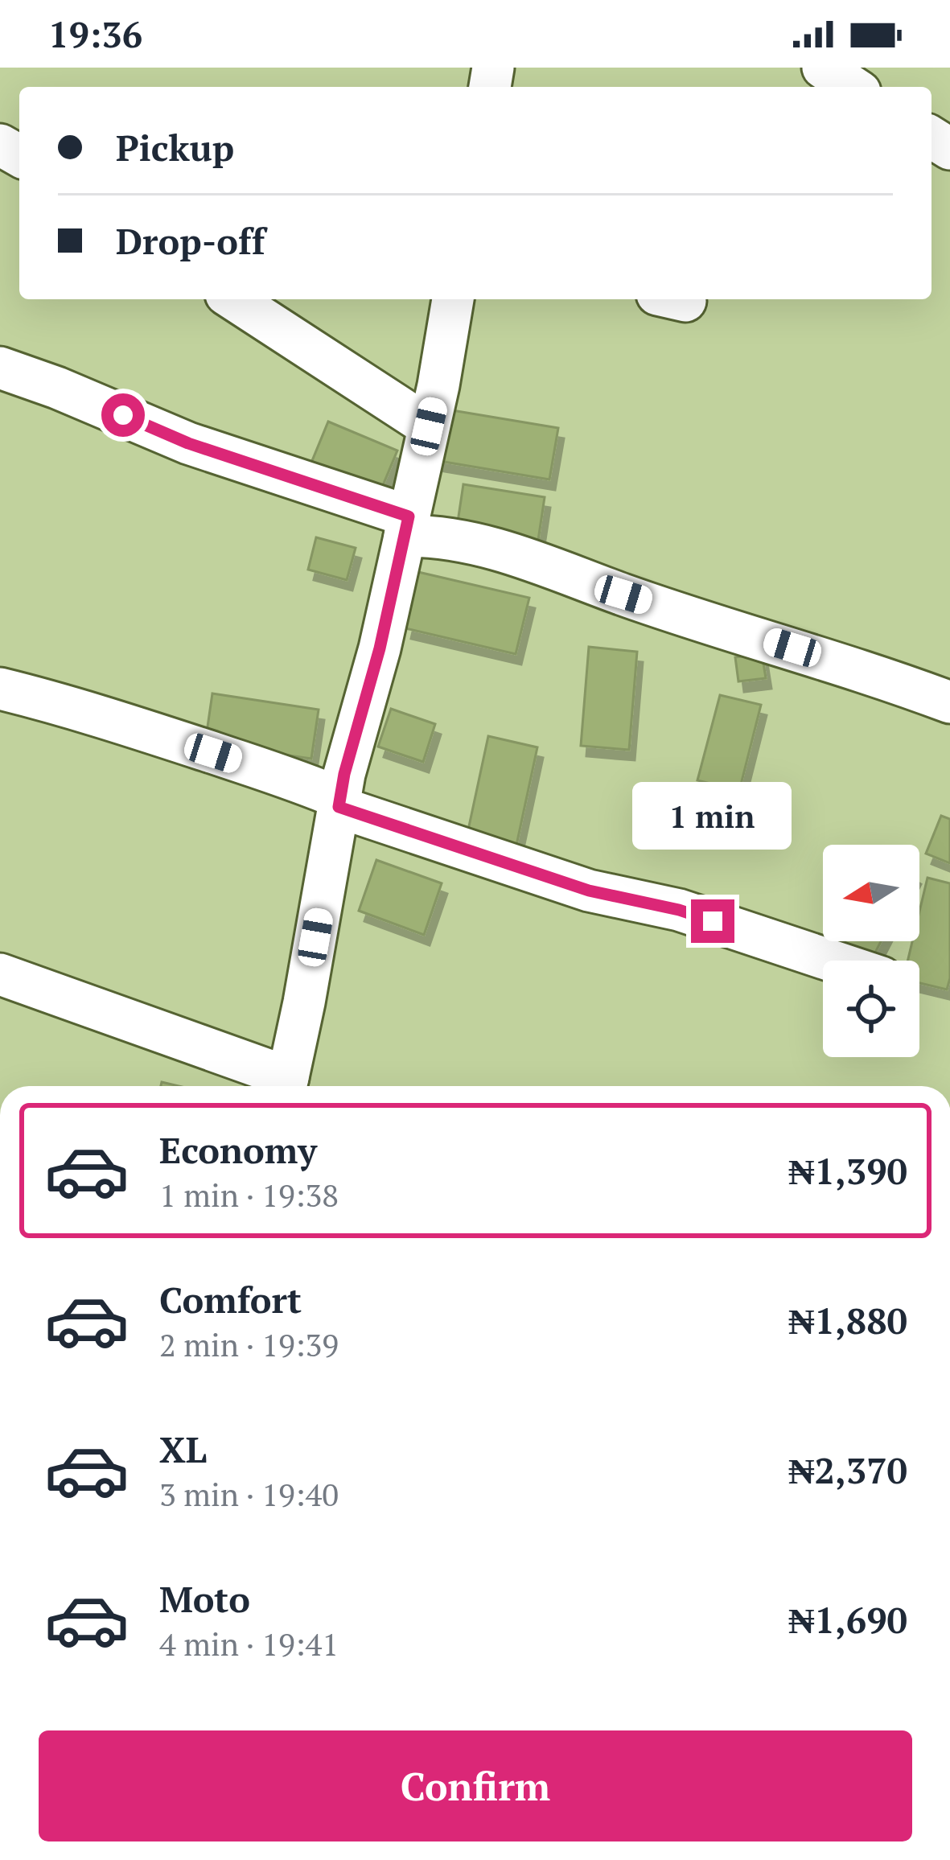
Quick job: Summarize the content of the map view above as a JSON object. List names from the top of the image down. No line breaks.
{"north":"left","page":{"status":"19:36","banner":["Pickup","Drop-off"],"bubble":"1 min","list":[{"name":"Economy","note":"1 min · 19:38","value":"₦1,390"},{"name":"Comfort","note":"2 min · 19:39","value":"₦1,880"},{"name":"XL","note":"3 min · 19:40","value":"₦2,370"},{"name":"Moto","note":"4 min · 19:41","value":"₦1,690"}],"buttons":"Confirm"}}
